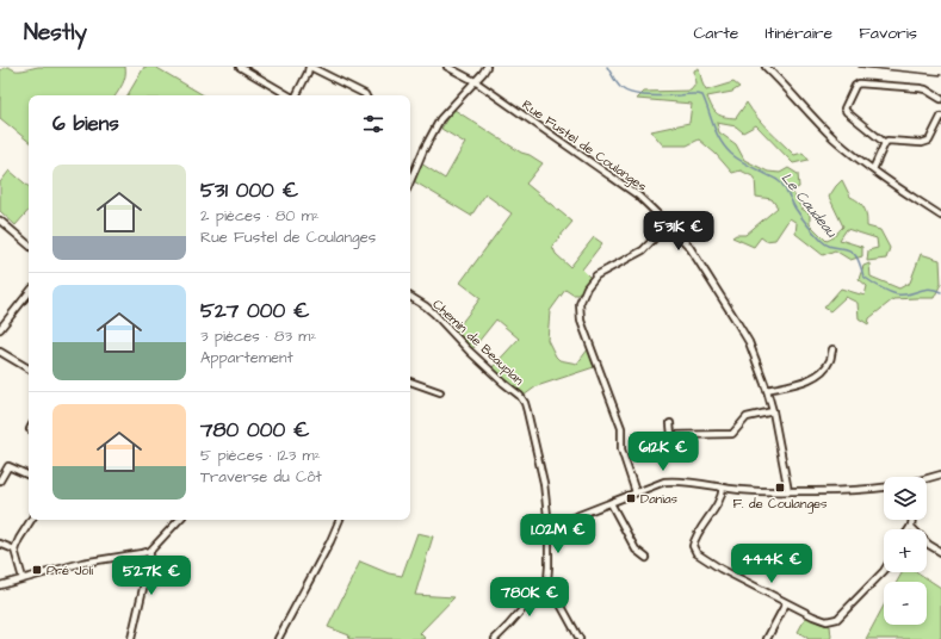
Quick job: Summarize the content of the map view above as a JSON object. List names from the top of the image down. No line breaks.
{"streets":{"street":["Rue Fustel de Coulanges","Chemin de Beauplan"]},"water":["Le Caudeau"],"places":{"transit":["F. de Coulanges","Danias","Pré Joli"]},"page":{"header":"Nestly","nav":["Carte","Itinéraire","Favoris"],"heading":"6 biens","list":[{"name":"531 000 €","note":"2 pièces · 80 m² · Rue Fustel de Coulanges"},{"name":"527 000 €","note":"3 pièces · 83 m² · Appartement"},{"name":"780 000 €","note":"5 pièces · 123 m² · Traverse du Côt"}],"price":["531K €","612K €","1.02M €","444K €","527K €","780K €"],"map_buttons":["+","−"]}}
